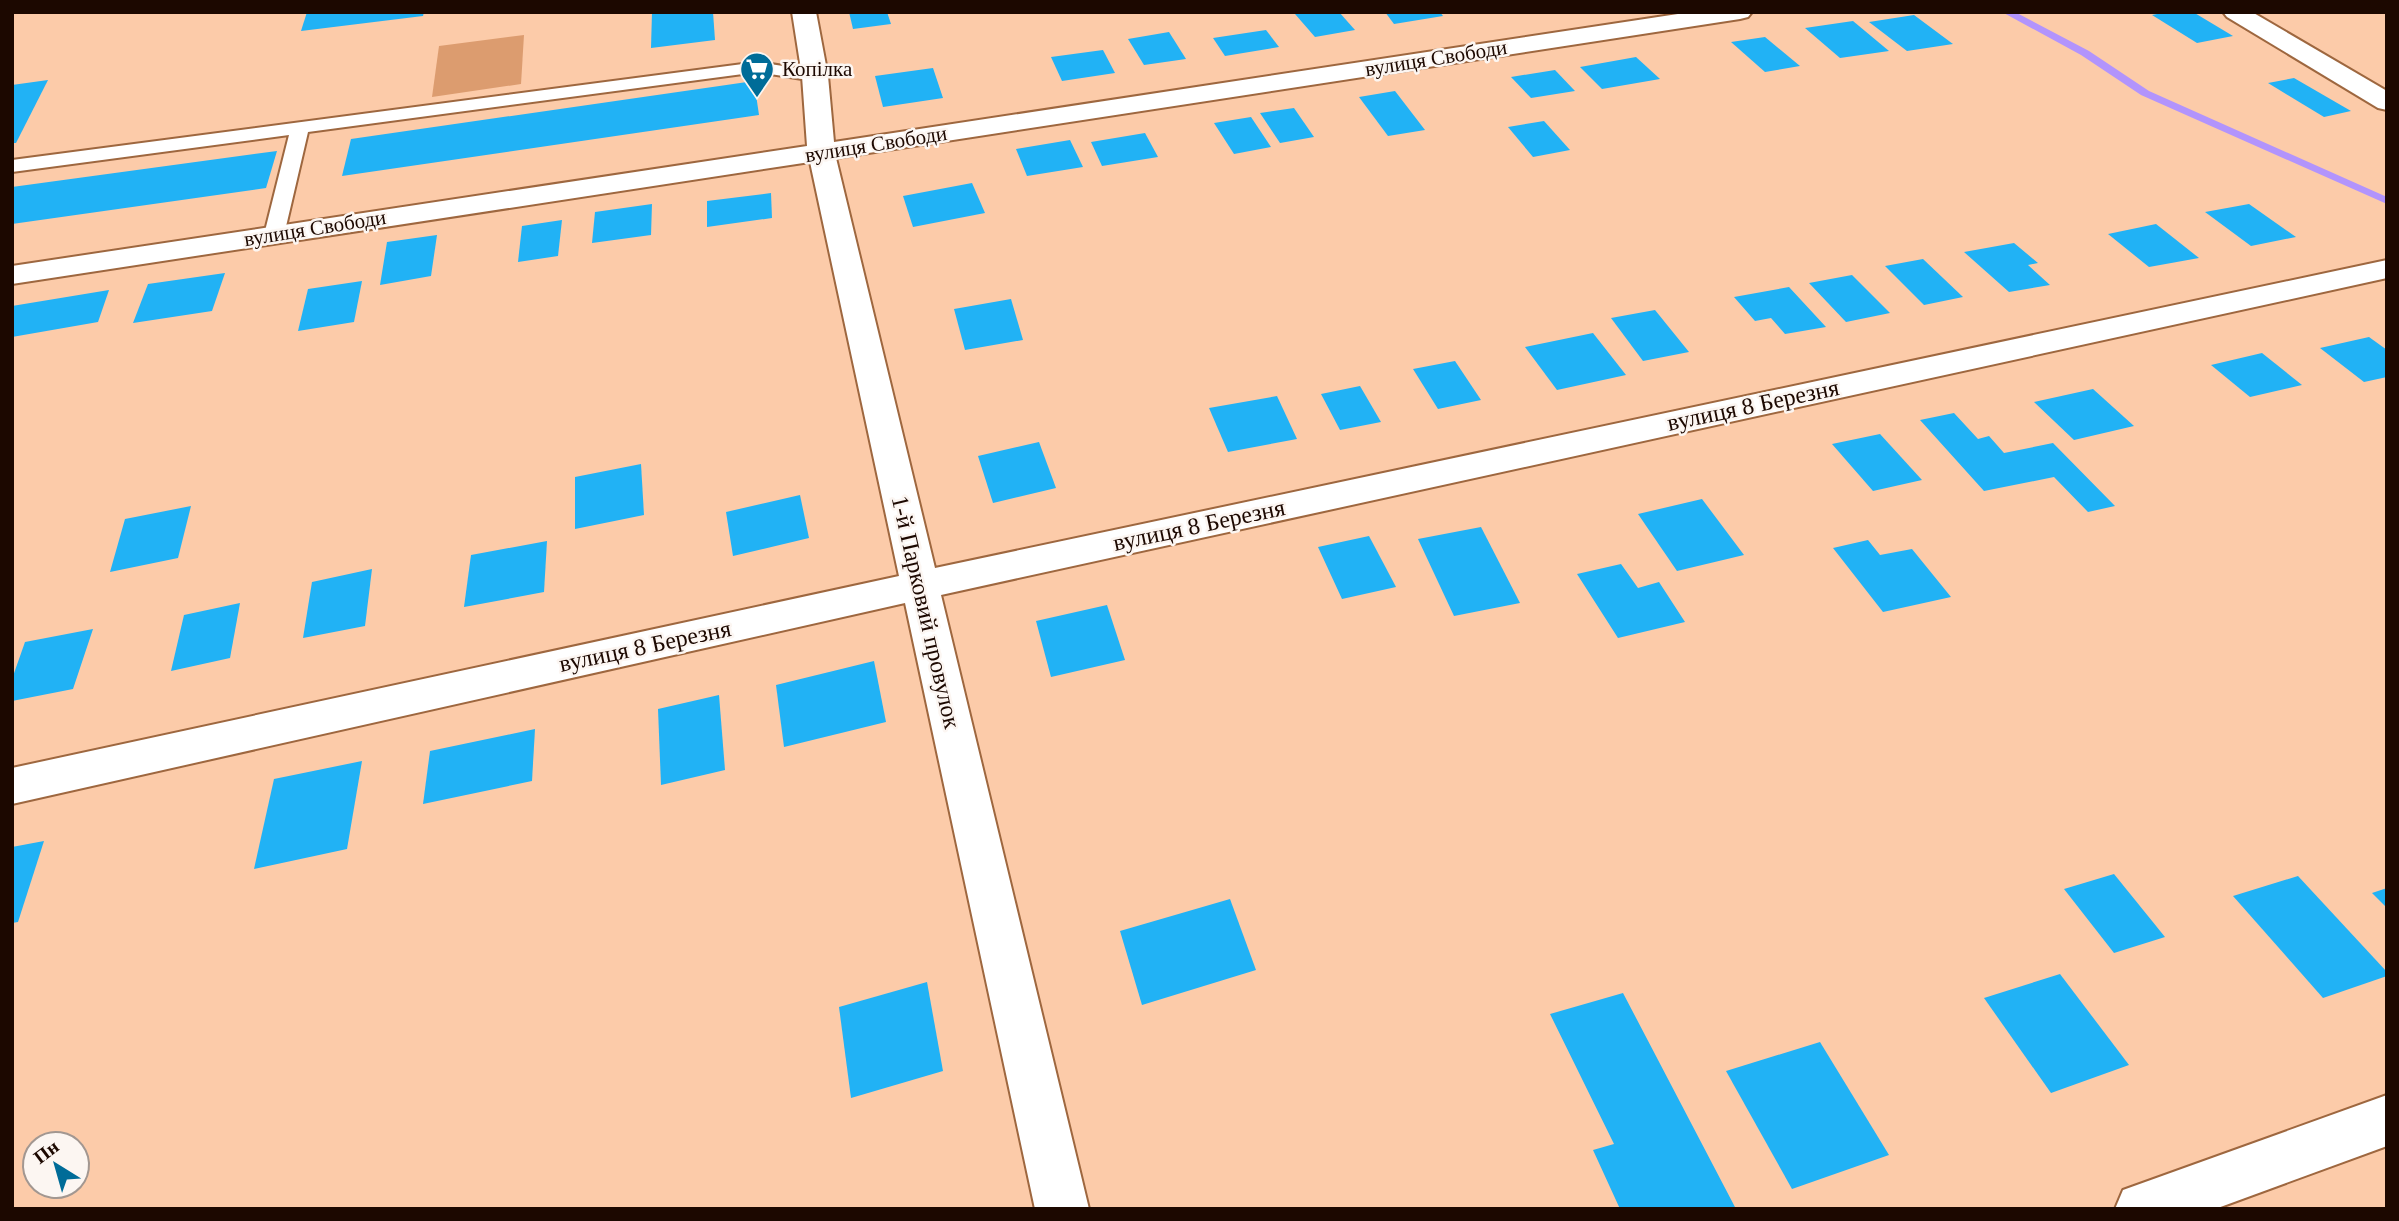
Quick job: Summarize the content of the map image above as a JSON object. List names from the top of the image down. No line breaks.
{"streets":{"street":["вулиця Свободи","вулиця 8 Березня","1-й Парковий провулок"]},"crossings":[["вулиця Свободи","1-й Парковий провулок"],["вулиця 8 Березня","1-й Парковий провулок"]],"places":{"supermarket":["Копілка"]},"north":"top left"}
